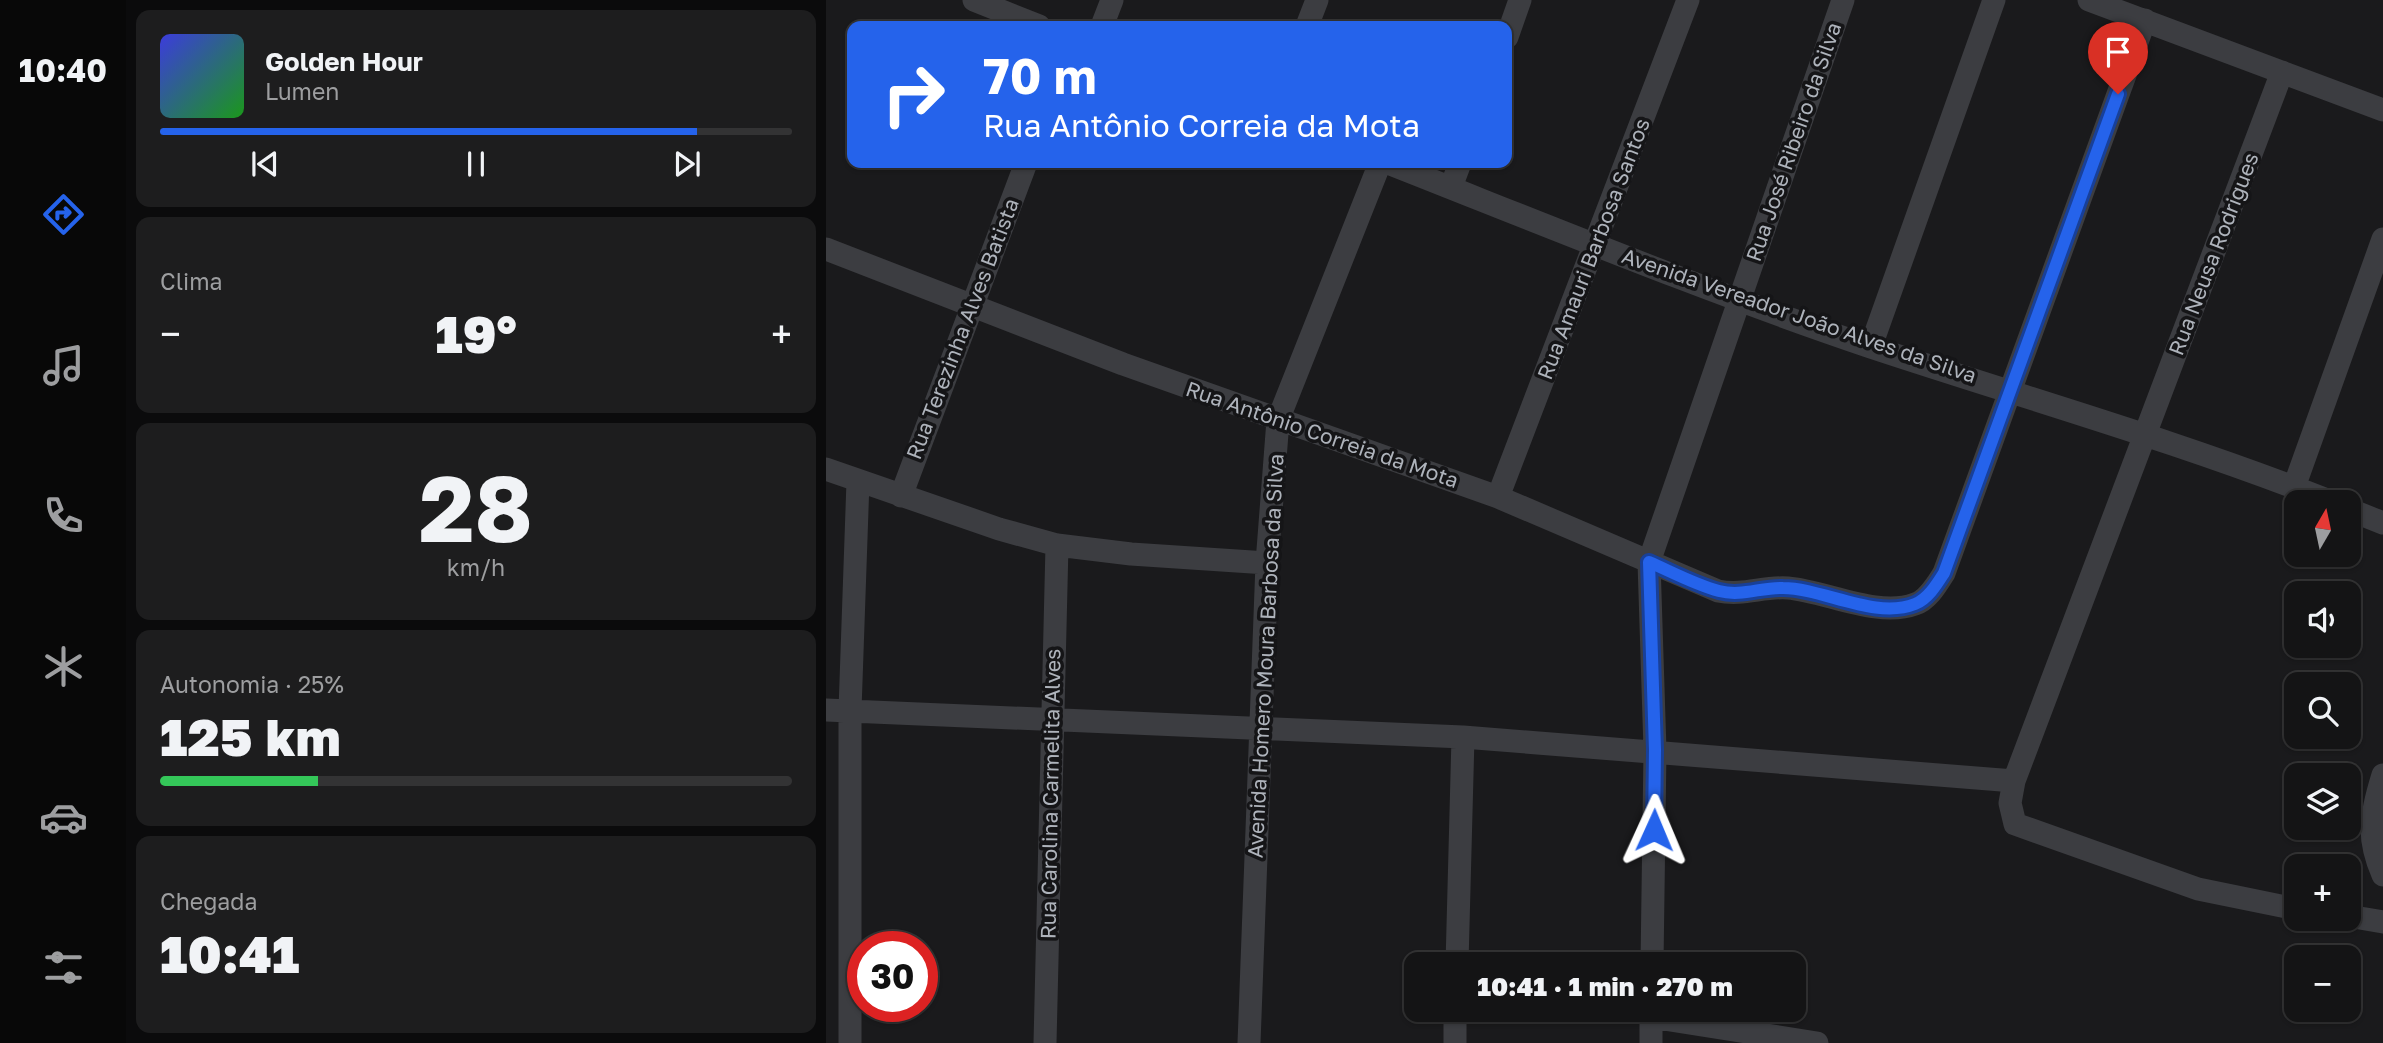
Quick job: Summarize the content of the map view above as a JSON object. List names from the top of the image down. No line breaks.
{"streets":{"street":["Rua José Ribeiro da Silva","Rua Amauri Barbosa Santos","Rua Neusa Rodrigues","Avenida Vereador João Alves da Silva","Rua Terezinha Alves Batista","Rua Antônio Correia da Mota","Avenida Homero Moura Barbosa da Silva","Rua Carolina Carmelita Alves"]},"crossings":[["Rua José Ribeiro da Silva","Avenida Vereador João Alves da Silva"],["Rua José Ribeiro da Silva","Rua Antônio Correia da Mota"],["Rua Amauri Barbosa Santos","Avenida Vereador João Alves da Silva"],["Rua Amauri Barbosa Santos","Rua Antônio Correia da Mota"],["Rua Neusa Rodrigues","Avenida Vereador João Alves da Silva"],["Avenida Vereador João Alves da Silva","Rua Antônio Correia da Mota"],["Rua Terezinha Alves Batista","Rua Antônio Correia da Mota"],["Rua Antônio Correia da Mota","Avenida Homero Moura Barbosa da Silva"]],"north":"top","page":{"tabs":"10:40","turn":["70 m","Rua Antônio Correia da Mota"],"song":["Golden Hour","Lumen"],"tile":["Clima",["28","km/h"],["Autonomia · 25%","125 km"],["Chegada","10:41"]],"heat":["−","19°","+"],"map_buttons":["+","−"],"limit":"30","trip":"10:41 · 1 min · 270 m"}}
